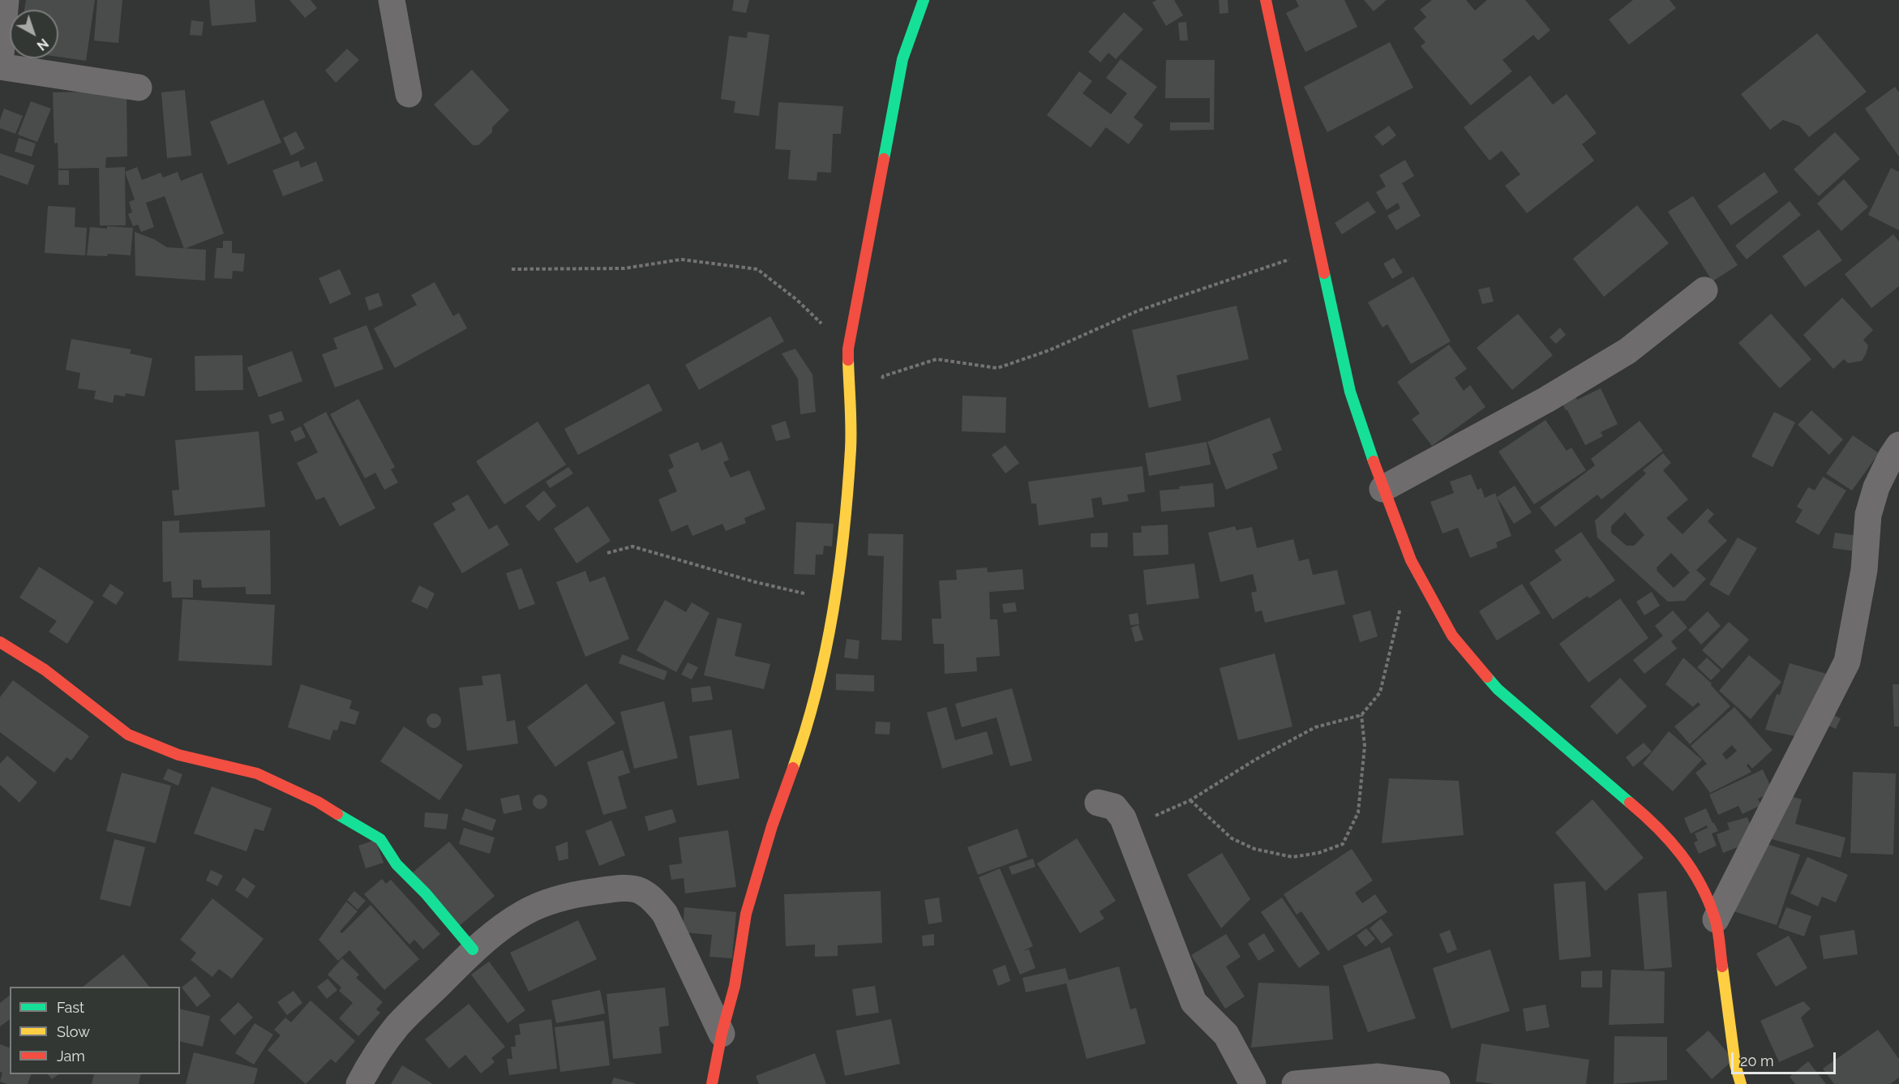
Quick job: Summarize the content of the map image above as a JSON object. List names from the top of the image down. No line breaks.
{"legend":["Fast","Slow","Jam"],"scale_bar":"20 m","north":"bottom right"}
